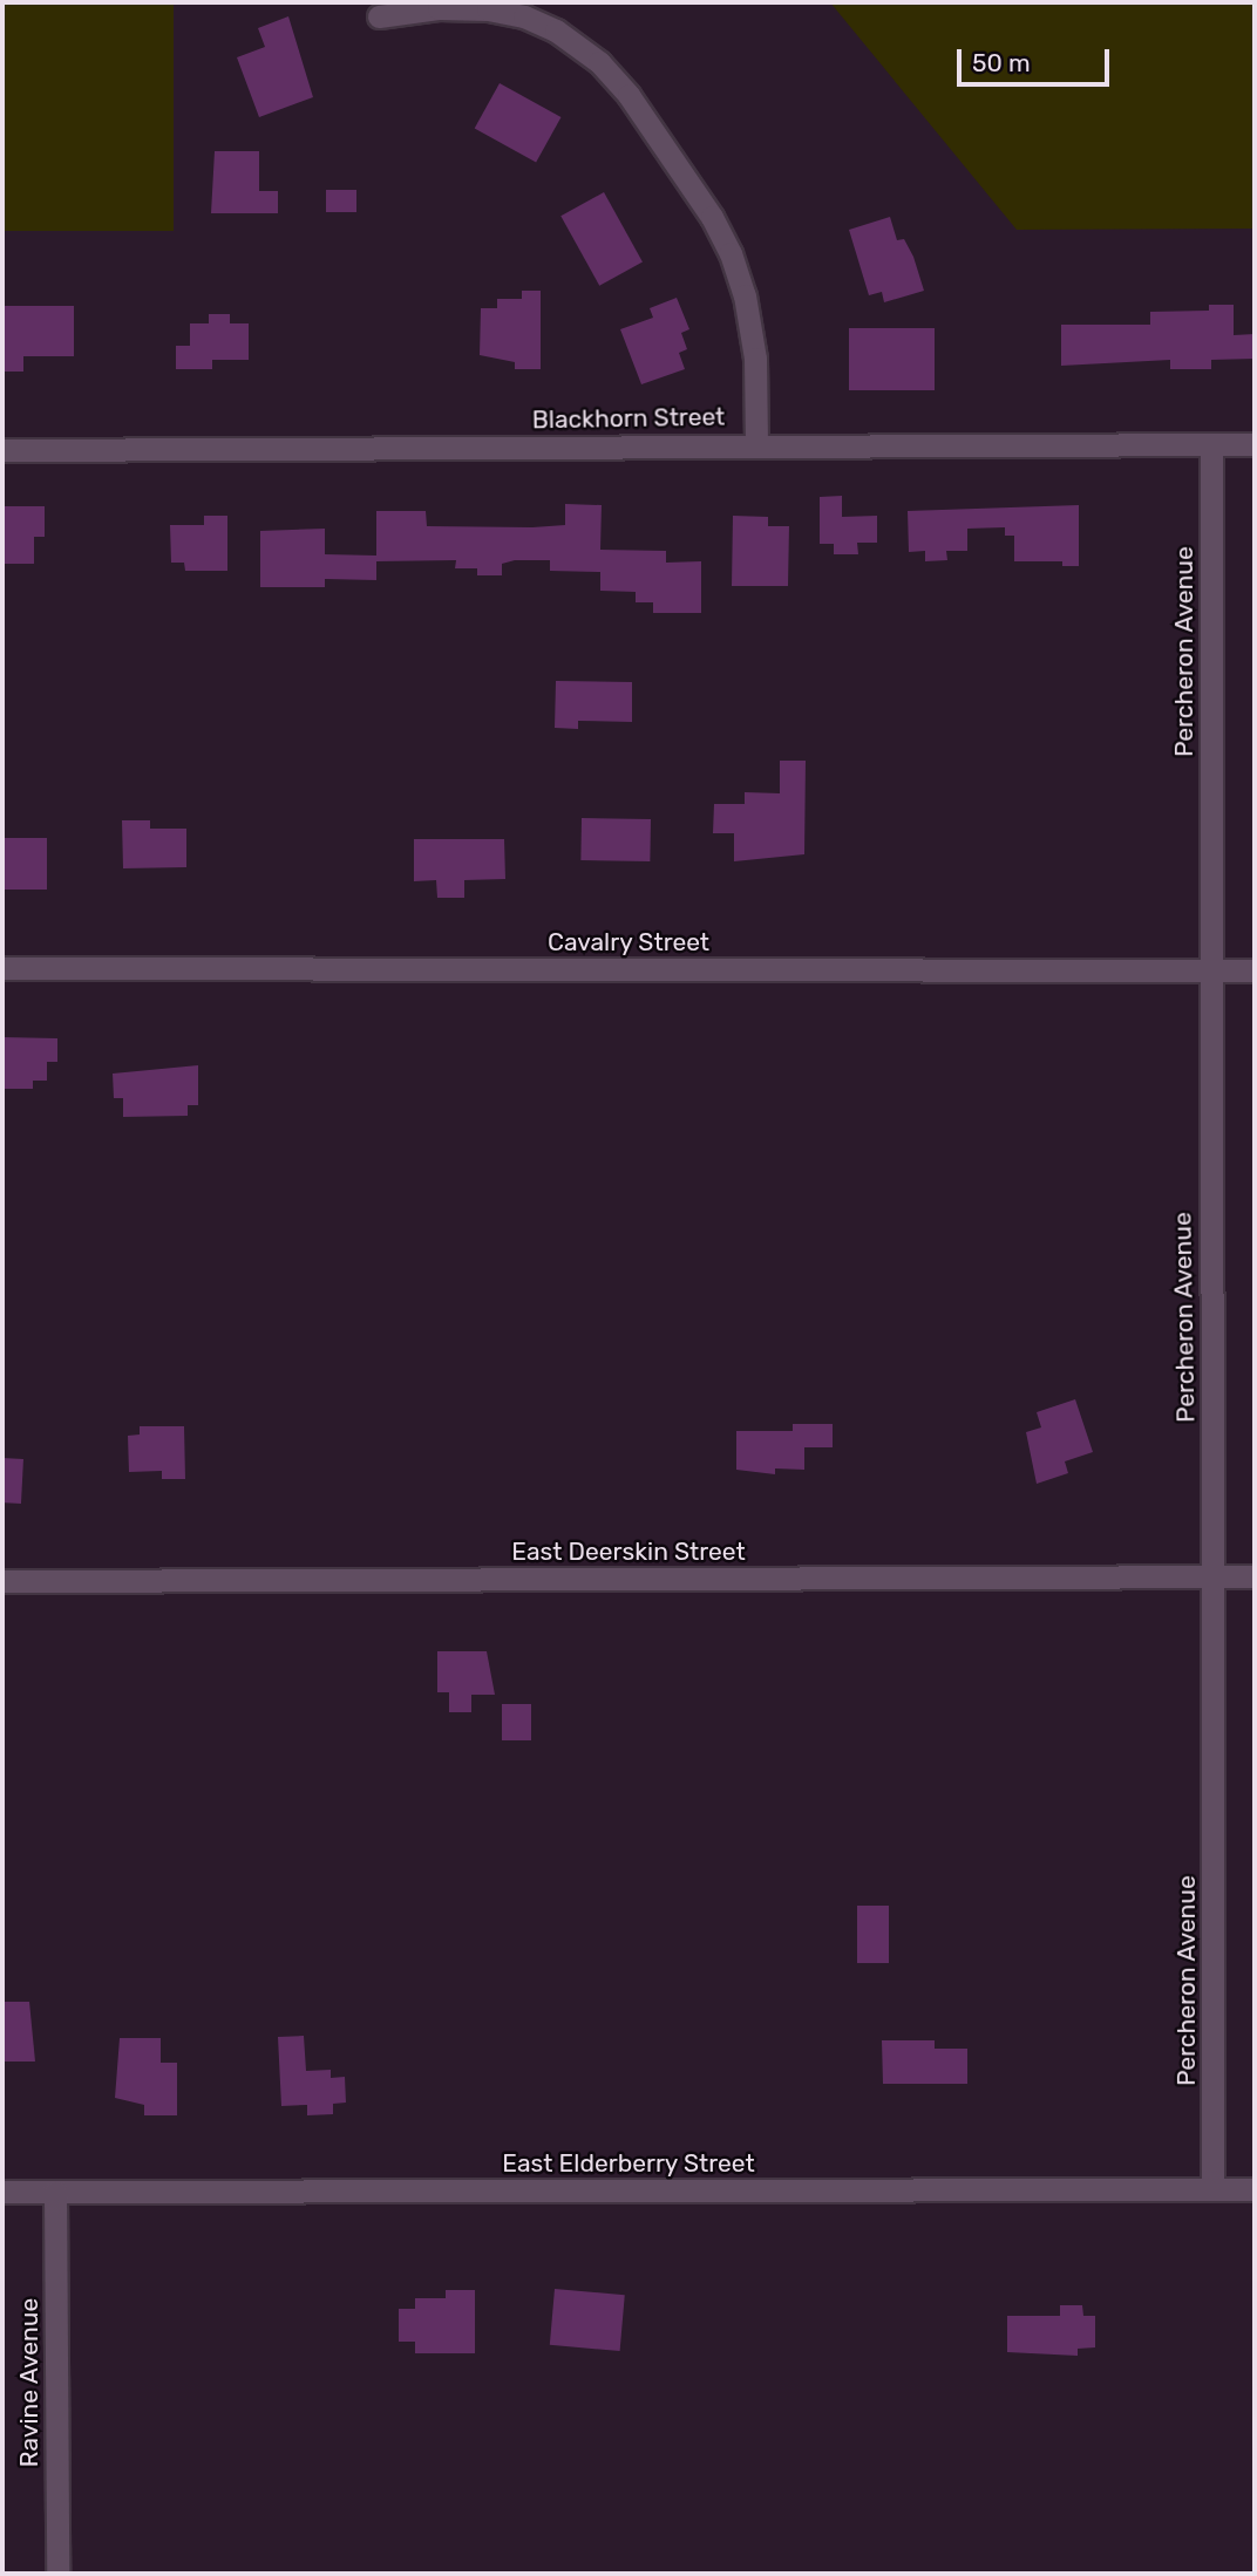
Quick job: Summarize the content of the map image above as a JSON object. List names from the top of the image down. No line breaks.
{"streets":{"street":["Blackhorn Street","Percheron Avenue","Cavalry Street","East Deerskin Street","East Elderberry Street","Ravine Avenue"]},"crossings":[["Blackhorn Street","Percheron Avenue"],["Percheron Avenue","Cavalry Street"],["Percheron Avenue","East Deerskin Street"],["Percheron Avenue","East Elderberry Street"],["East Elderberry Street","Ravine Avenue"]],"scale_bar":"50 m"}
